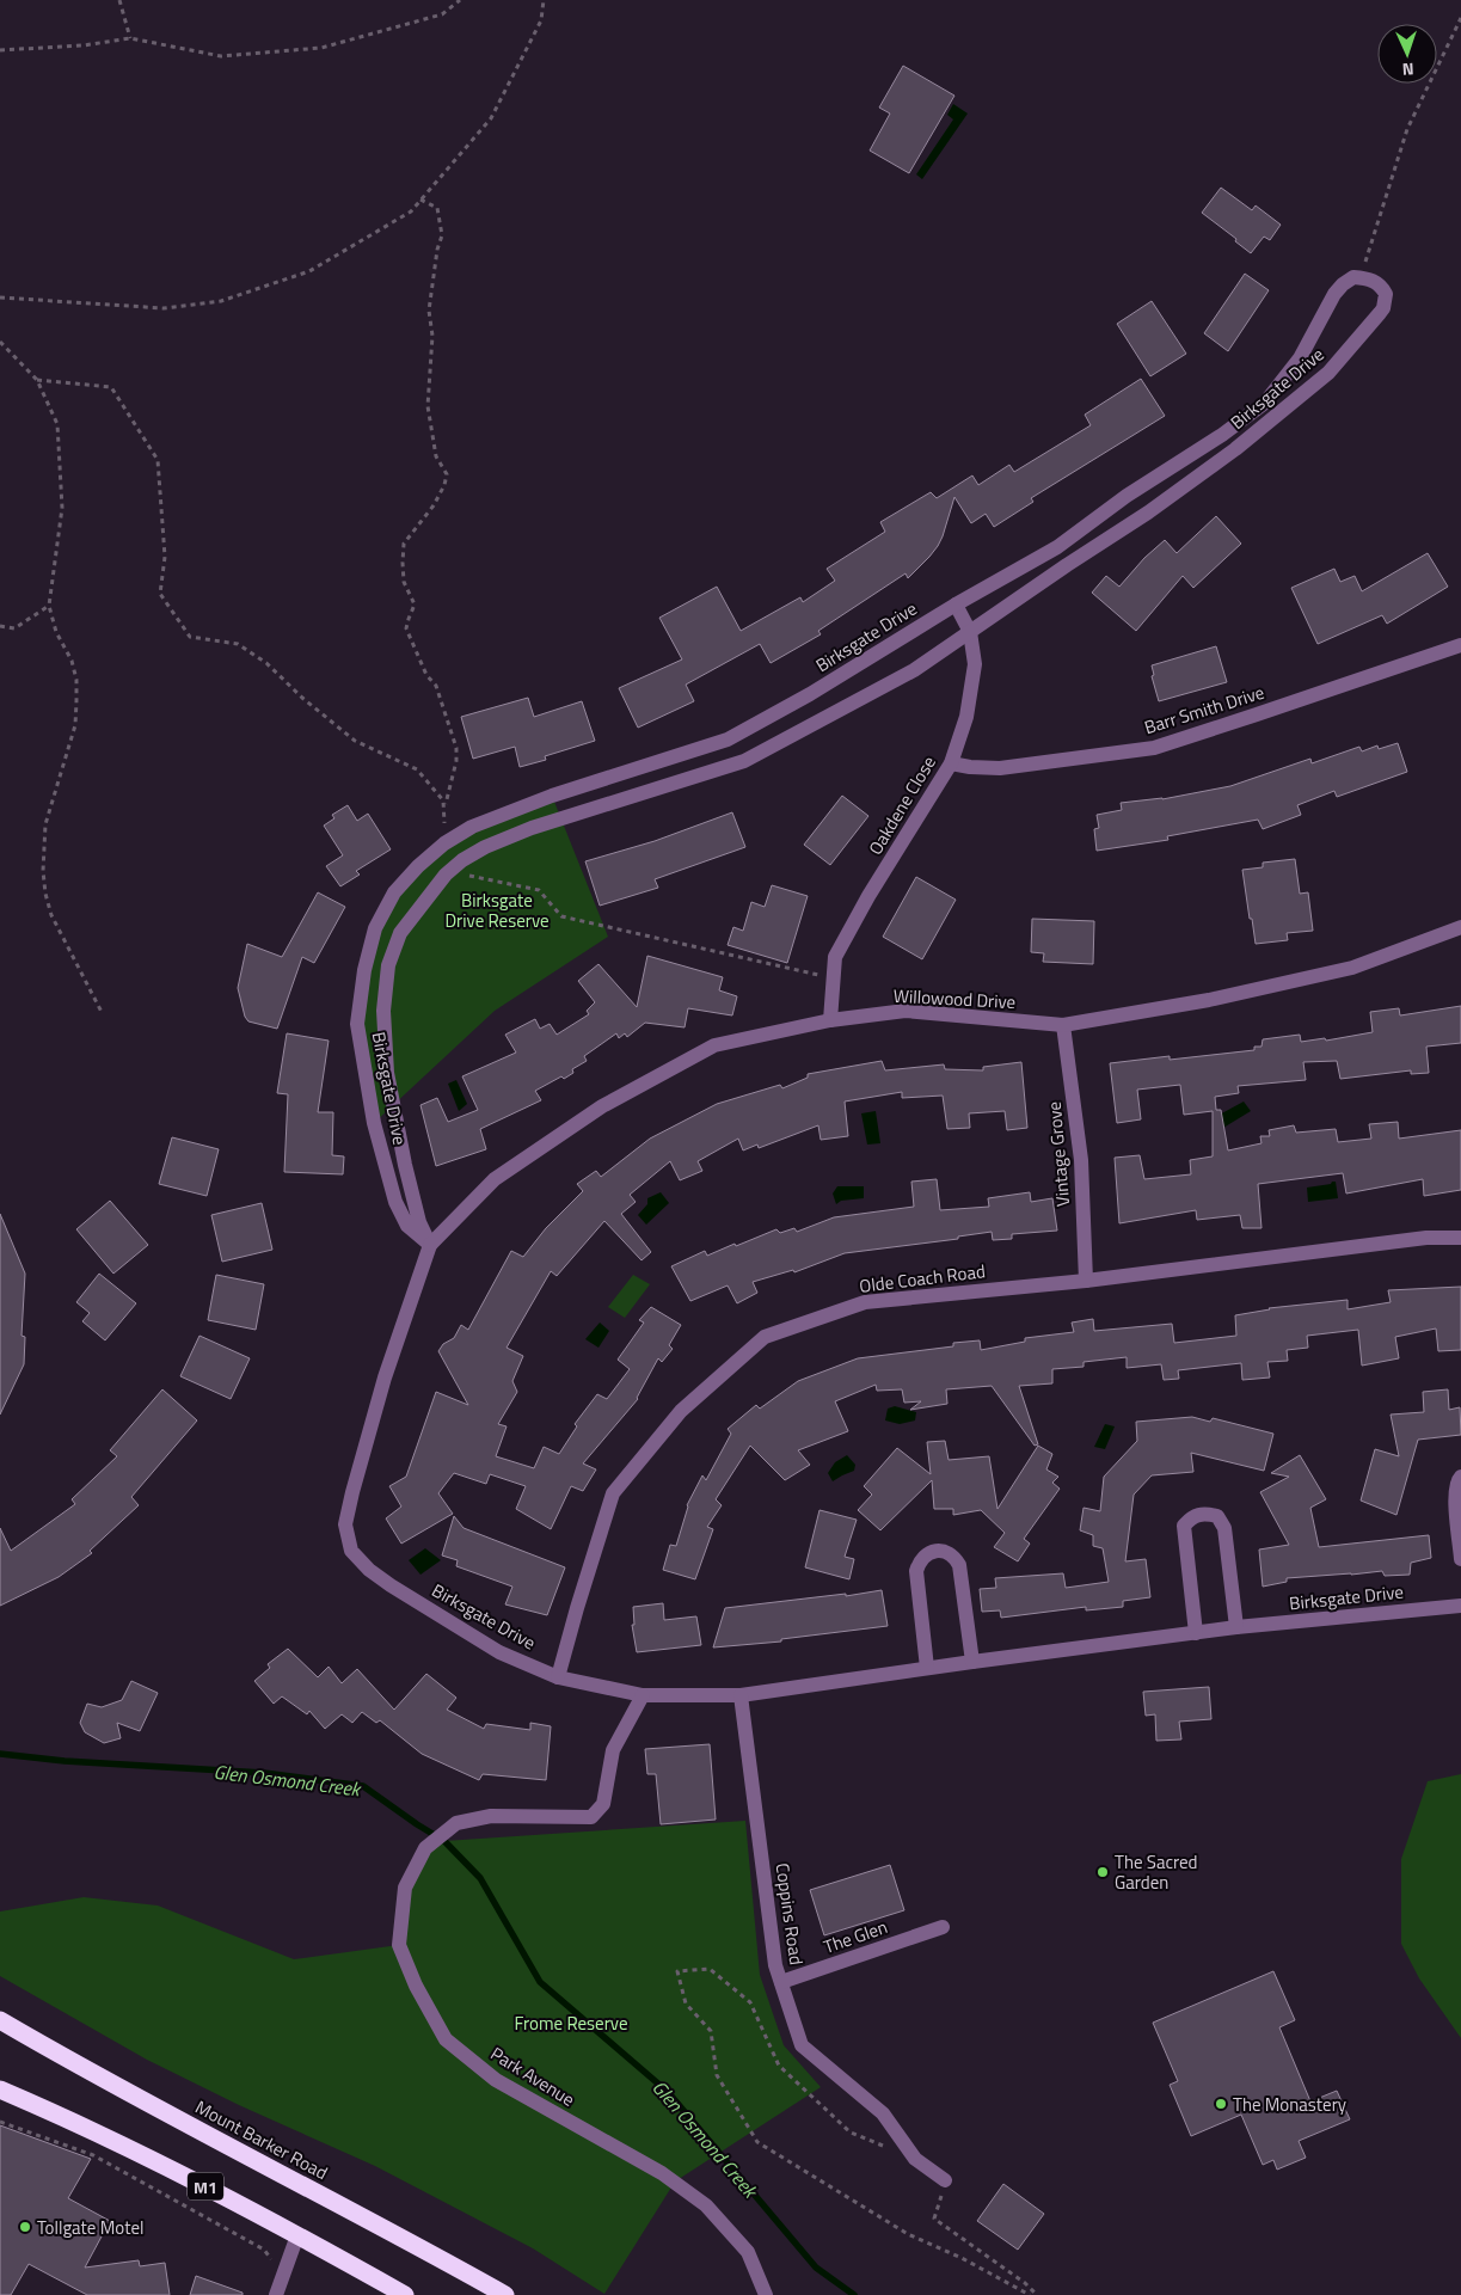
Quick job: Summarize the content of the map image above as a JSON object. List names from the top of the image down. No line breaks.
{"streets":{"highway":["Mount Barker Road","M1"],"street":["Birksgate Drive","Barr Smith Drive","Oakdene Close","Willowood Drive","Vintage Grove","Olde Coach Road","Coppins Road","The Glen","Park Avenue"]},"crossings":[["Birksgate Drive","Oakdene Close"],["Birksgate Drive","Willowood Drive"],["Birksgate Drive","Olde Coach Road"],["Birksgate Drive","Coppins Road"],["Birksgate Drive","Park Avenue"],["Barr Smith Drive","Oakdene Close"],["Oakdene Close","Willowood Drive"],["Willowood Drive","Vintage Grove"],["Vintage Grove","Olde Coach Road"],["Coppins Road","The Glen"]],"water":["Glen Osmond Creek"],"parks":["Birksgate Drive Reserve","Frome Reserve"],"places":["The Sacred Garden","The Monastery","Tollgate Motel"],"north":"bottom"}
